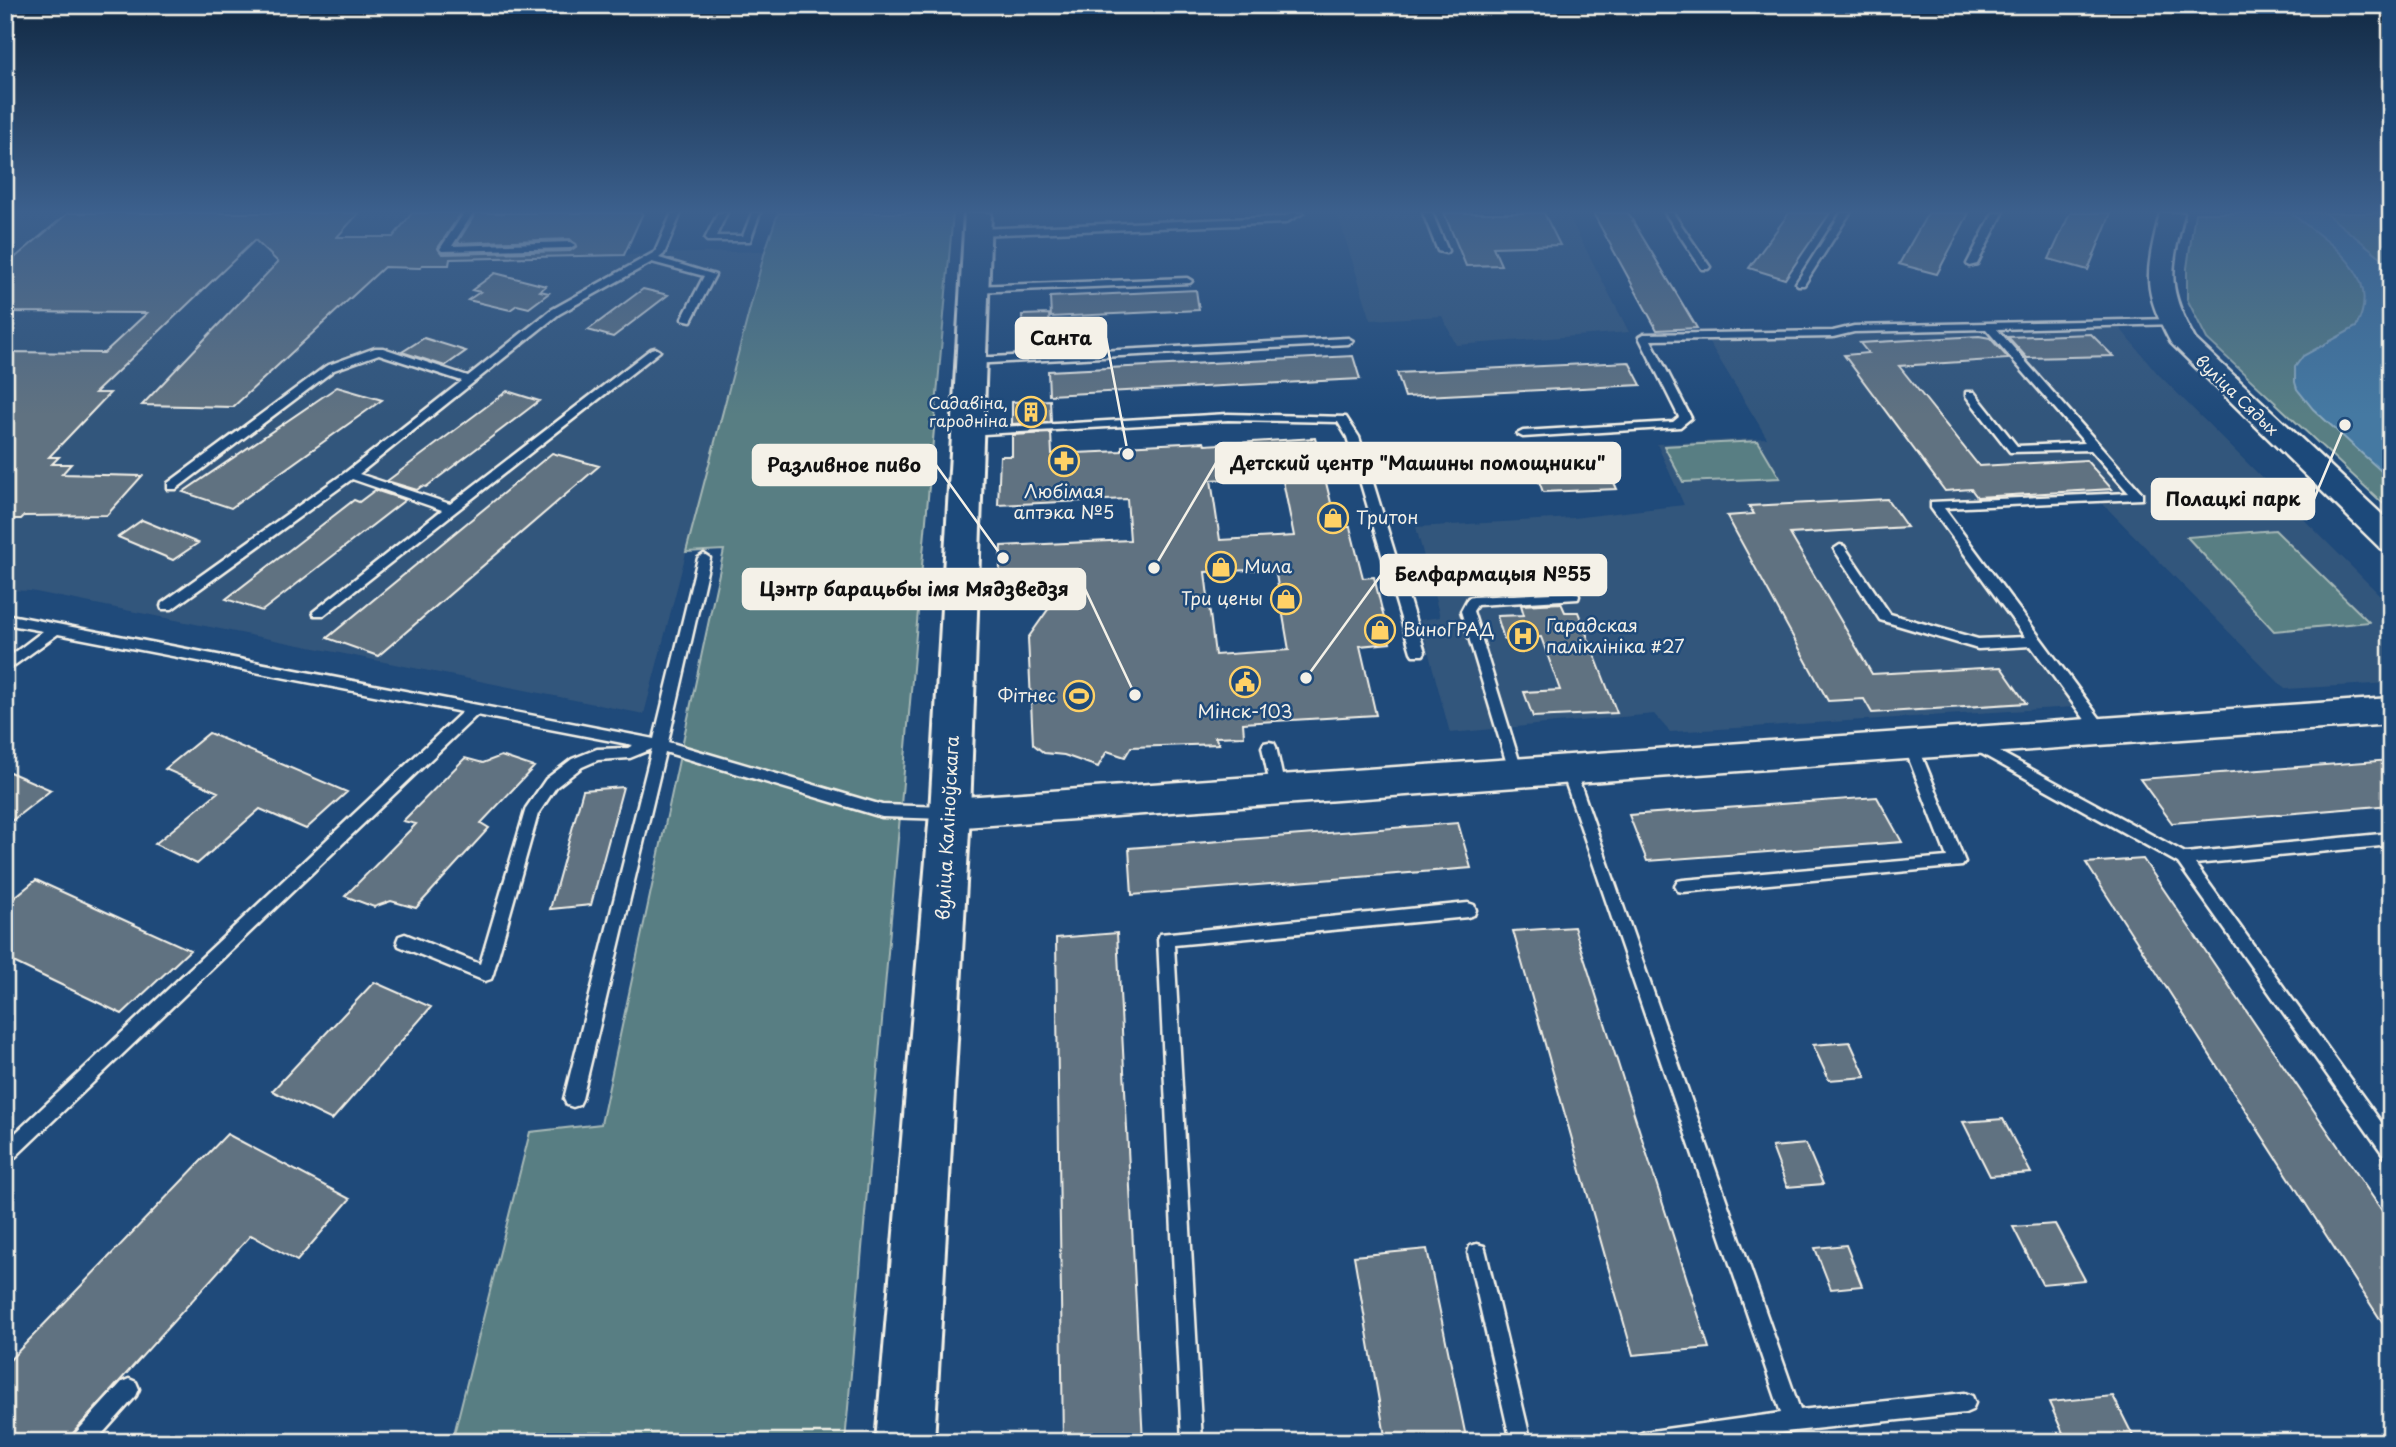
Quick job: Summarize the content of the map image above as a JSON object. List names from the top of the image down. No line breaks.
{"streets":{"main road":["вуліца Каліноўскага"],"street":["вуліца Сядых"]},"places":{"building":["Садавіна, гародніна"],"other":["Полацкі парк","Санта","Разливное пиво","Детский центр \"Машины помощники\"","Белфармацыя №55","Цэнтр барацьбы імя Мядзведзя"],"pharmacy":["Любімая аптэка №5"],"shop":["Тритон","Мила","Три цены","ВиноГРАД"],"hospital":["Гарадская паліклініка #27"],"public building":["Мінск-103"],"sports":["Фітнес"]}}
